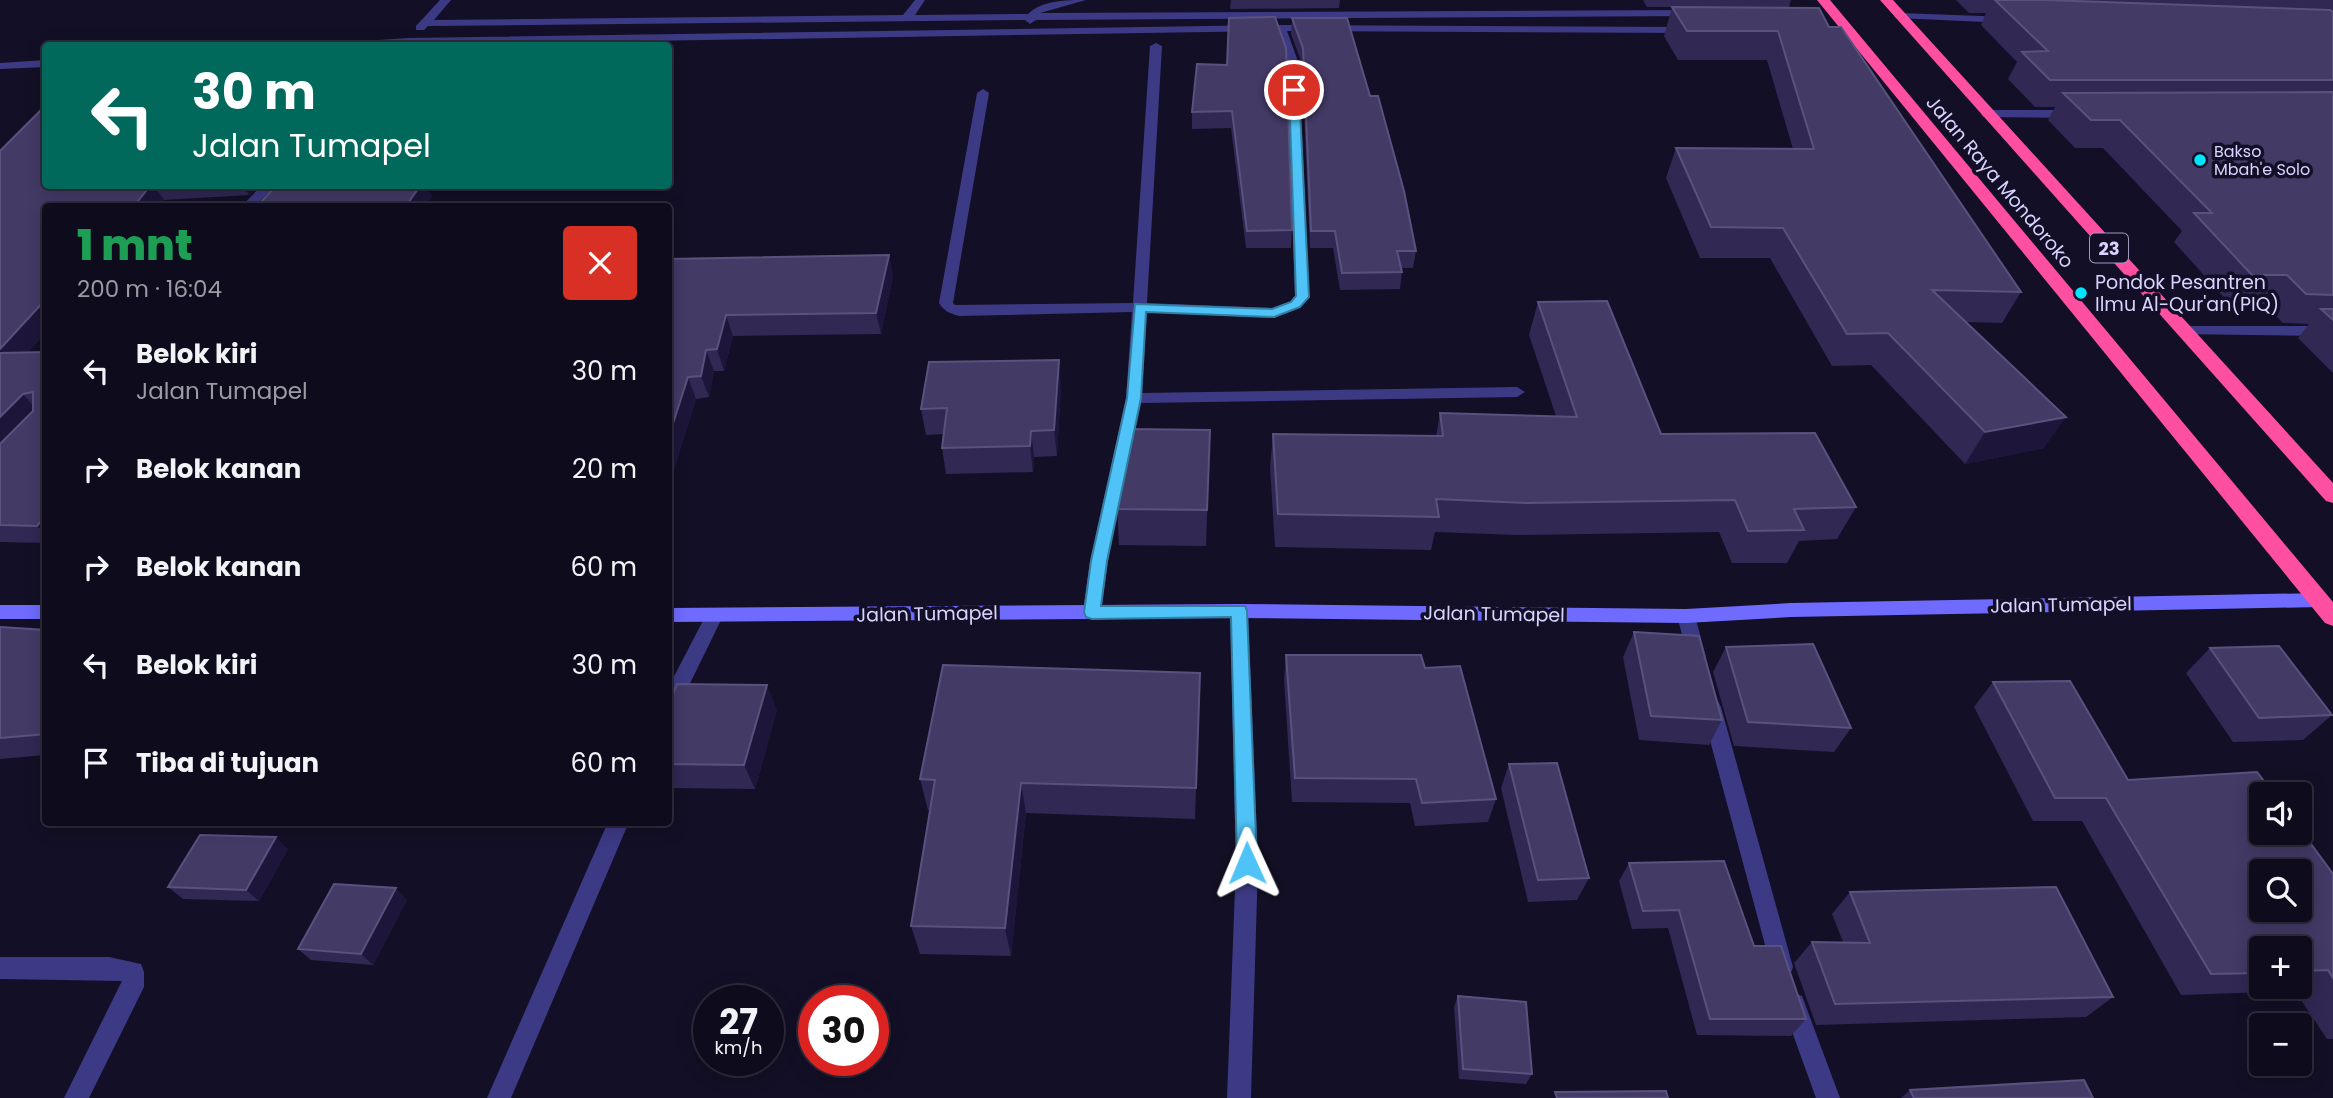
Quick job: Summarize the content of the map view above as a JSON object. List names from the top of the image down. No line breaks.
{"streets":{"highway":["Jalan Raya Mondoroko","23"],"street":["Jalan Tumapel"]},"crossings":[["Jalan Raya Mondoroko","Jalan Tumapel"]],"places":["Bakso Mbah'e Solo","Pondok Pesantren Ilmu Al-Qur'an(PIQ)"],"page":{"turn":["30 m","Jalan Tumapel"],"heading":["1 mnt","200 m · 16:04"],"list":[{"name":"Belok kiri","note":"Jalan Tumapel","value":"30 m"},{"name":"Belok kanan","value":"20 m"},{"name":"Belok kanan","value":"60 m"},{"name":"Belok kiri","value":"30 m"},{"name":"Tiba di tujuan","value":"60 m"}],"map_buttons":["+","−"],"speed":"27 km/h","limit":"30"}}
